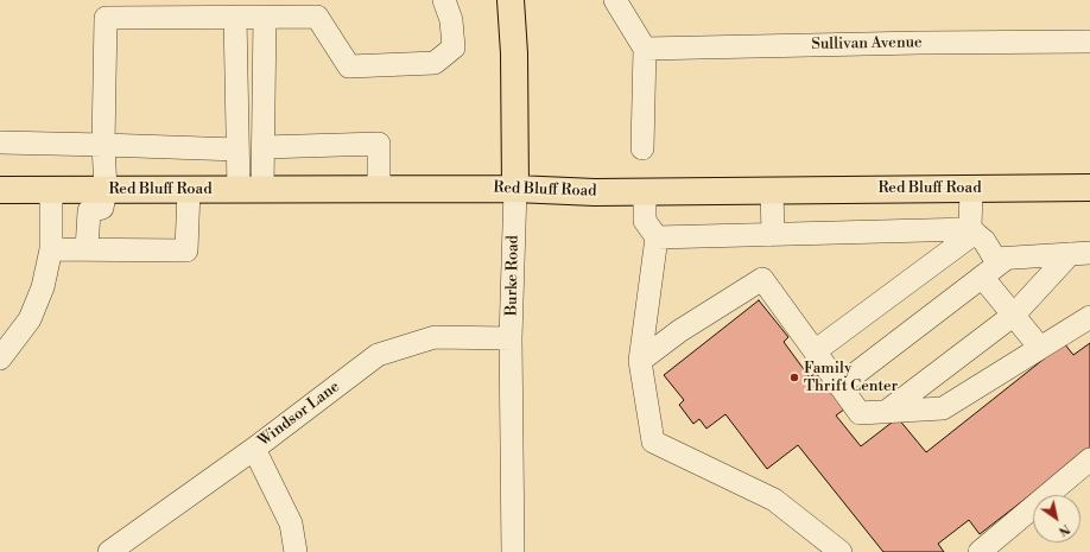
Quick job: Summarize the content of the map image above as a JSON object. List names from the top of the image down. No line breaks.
{"streets":{"main road":["Red Bluff Road","Burke Road"],"street":["Sullivan Avenue","Windsor Lane"]},"crossings":[["Red Bluff Road","Burke Road"],["Burke Road","Windsor Lane"]],"places":["Family Thrift Center"],"north":"bottom right"}
